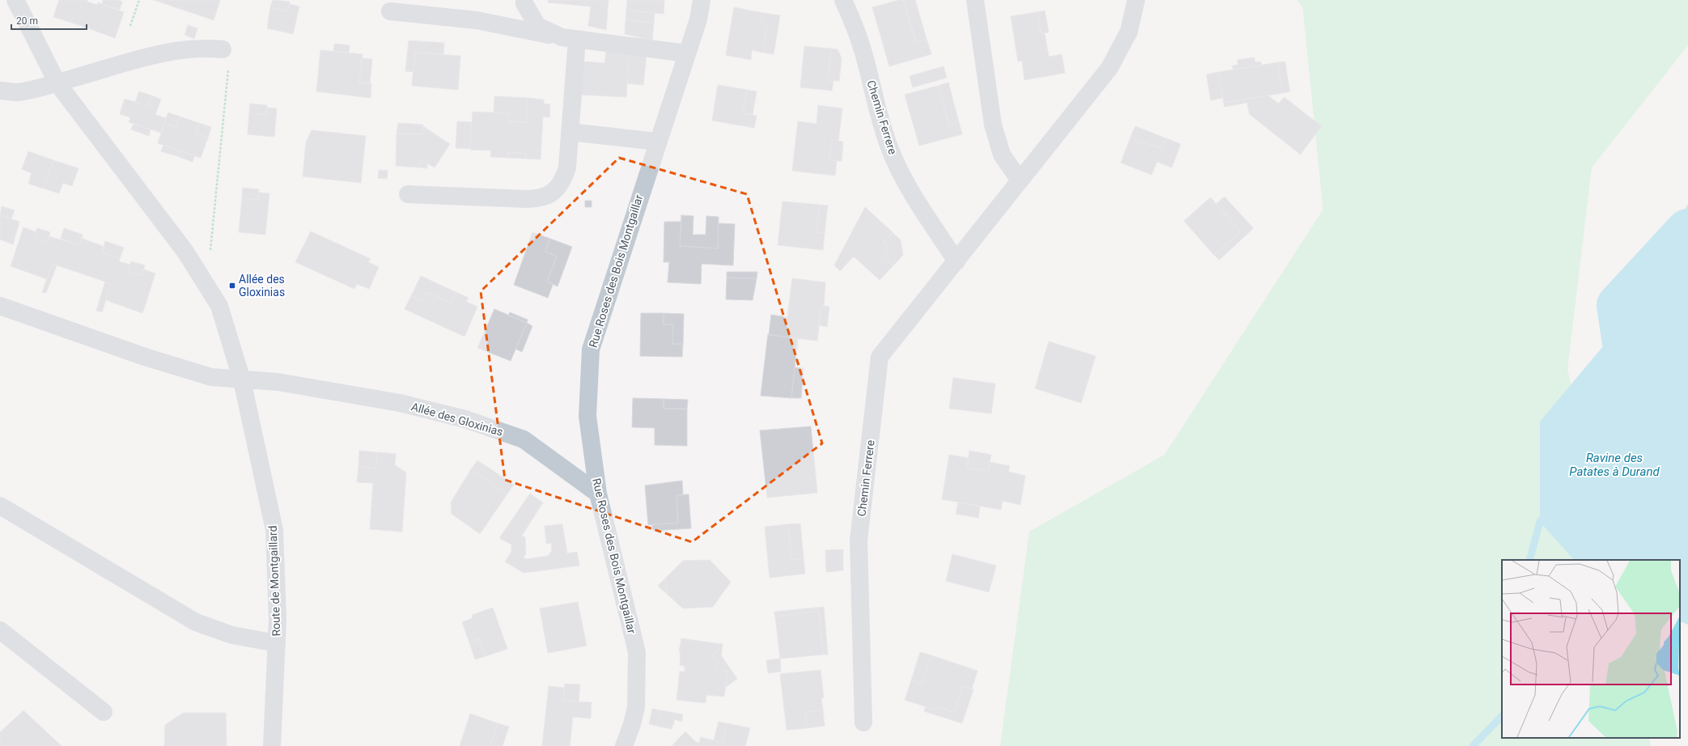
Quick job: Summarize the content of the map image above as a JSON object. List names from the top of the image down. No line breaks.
{"streets":{"street":["Chemin Ferrere","Rue Roses des Bois Montgaillar","Allée des Gloxinias","Route de Montgaillard"]},"crossings":[["Rue Roses des Bois Montgaillar","Allée des Gloxinias"],["Allée des Gloxinias","Route de Montgaillard"]],"water":["Ravine des Patates à Durand"],"places":{"transit":["Allée des Gloxinias"]},"scale_bar":"20 m"}
